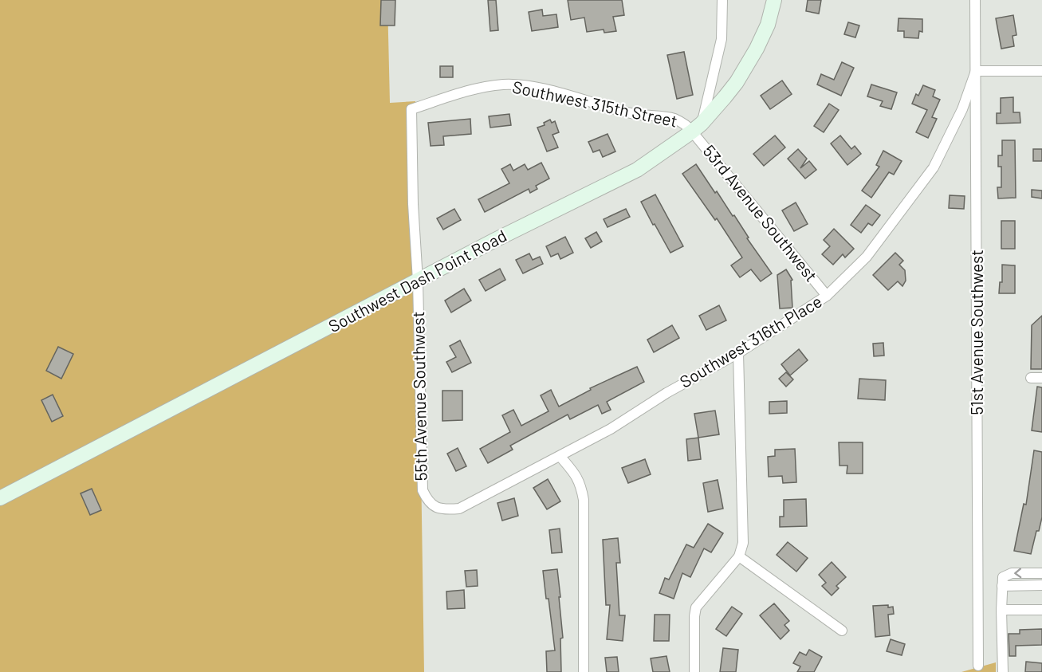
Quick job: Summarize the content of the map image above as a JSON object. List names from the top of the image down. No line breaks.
{"streets":{"main road":["Southwest Dash Point Road"],"street":["Southwest 315th Street","53rd Avenue Southwest","51st Avenue Southwest","Southwest 316th Place","55th Avenue Southwest"]},"crossings":[["Southwest 315th Street","53rd Avenue Southwest"],["Southwest 315th Street","Southwest Dash Point Road"],["Southwest 315th Street","55th Avenue Southwest"],["53rd Avenue Southwest","Southwest Dash Point Road"],["53rd Avenue Southwest","Southwest 316th Place"],["Southwest Dash Point Road","55th Avenue Southwest"],["51st Avenue Southwest","Southwest 316th Place"],["Southwest 316th Place","55th Avenue Southwest"]]}
